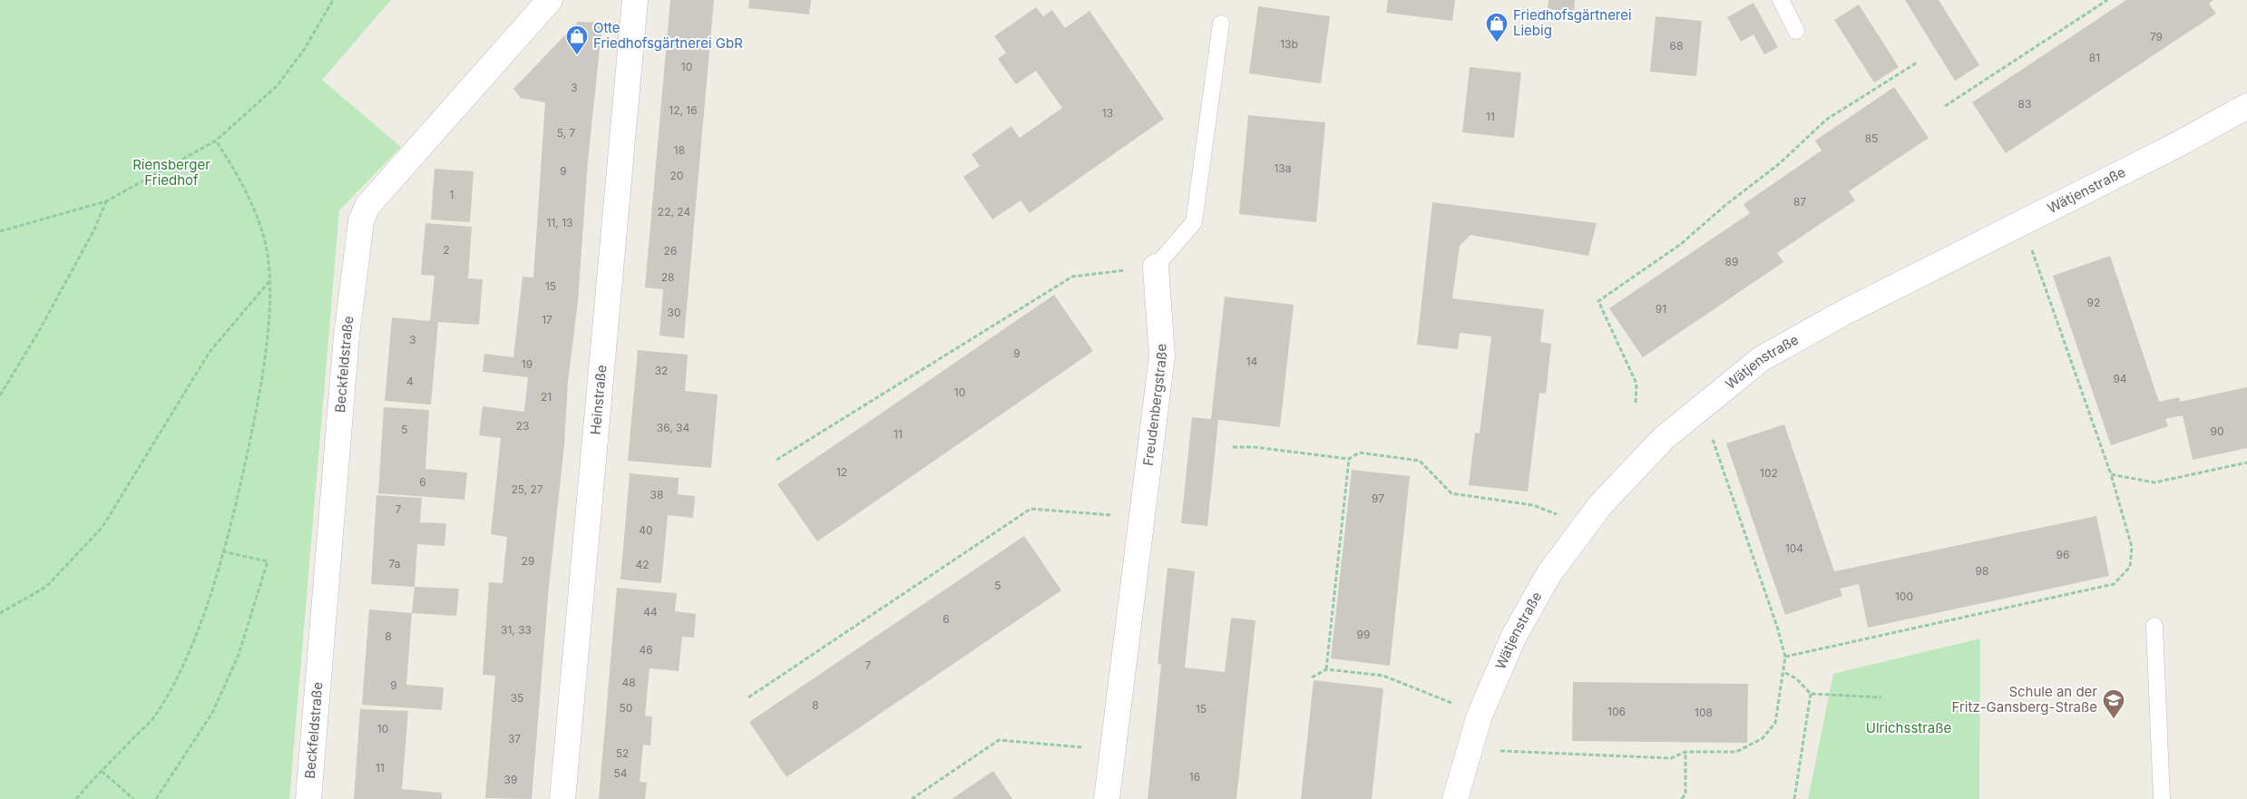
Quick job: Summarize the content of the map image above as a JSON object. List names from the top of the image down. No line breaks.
{"streets":{"street":["Wätjenstraße","Beckfeldstraße","Heinstraße","Freudenbergstraße"]},"parks":["Riensberger Friedhof","Ulrichsstraße"],"places":{"shop":["Friedhofsgärtnerei Liebig","Otte Friedhofsgärtnerei GbR"],"school or university":["Schule an der Fritz-Gansberg-Straße"]},"house_numbers":["79","13b","68","81","10","3","83","12, 16","13","11","5, 7","85","18","13a","9","20","1","87","22, 24","11, 13","2","26","89","28","15","92","91","30","17","3","9","14","19","32","94","4","10","21","23","36, 34","5","90","11","12","102","6","25, 27","38","97","7","40","104","96","29","7a","42","98","5","100","44","6","31, 33","99","8","46","7","48","9","35","8","50","15","106","108","10","37","52","11","54","16","39"]}
